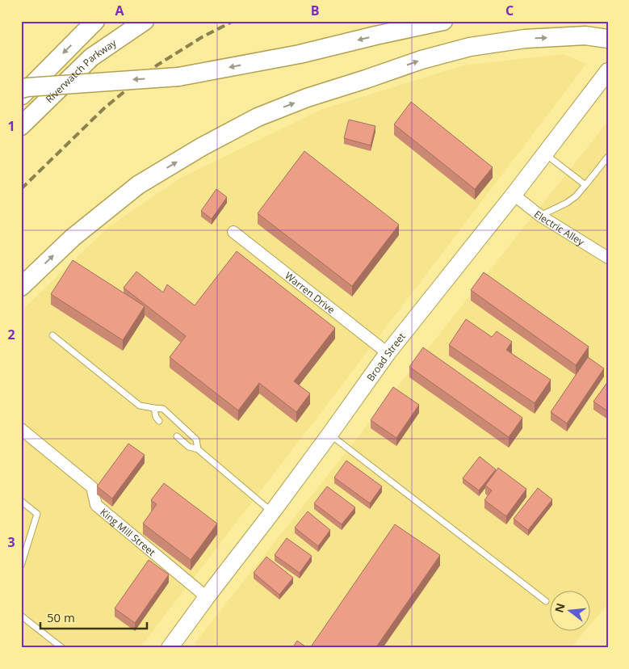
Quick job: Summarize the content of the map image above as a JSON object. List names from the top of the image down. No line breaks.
{"streets":{"main road":["Riverwatch Parkway","Broad Street"],"street":["Electric Alley","Warren Drive","King Mill Street"]},"crossings":[["Electric Alley","Broad Street"],["Warren Drive","Broad Street"],["Broad Street","King Mill Street"]],"scale_bar":"50 m","north":"left","grid":{"columns":["A","B","C"],"rows":["1","2","3"]}}
